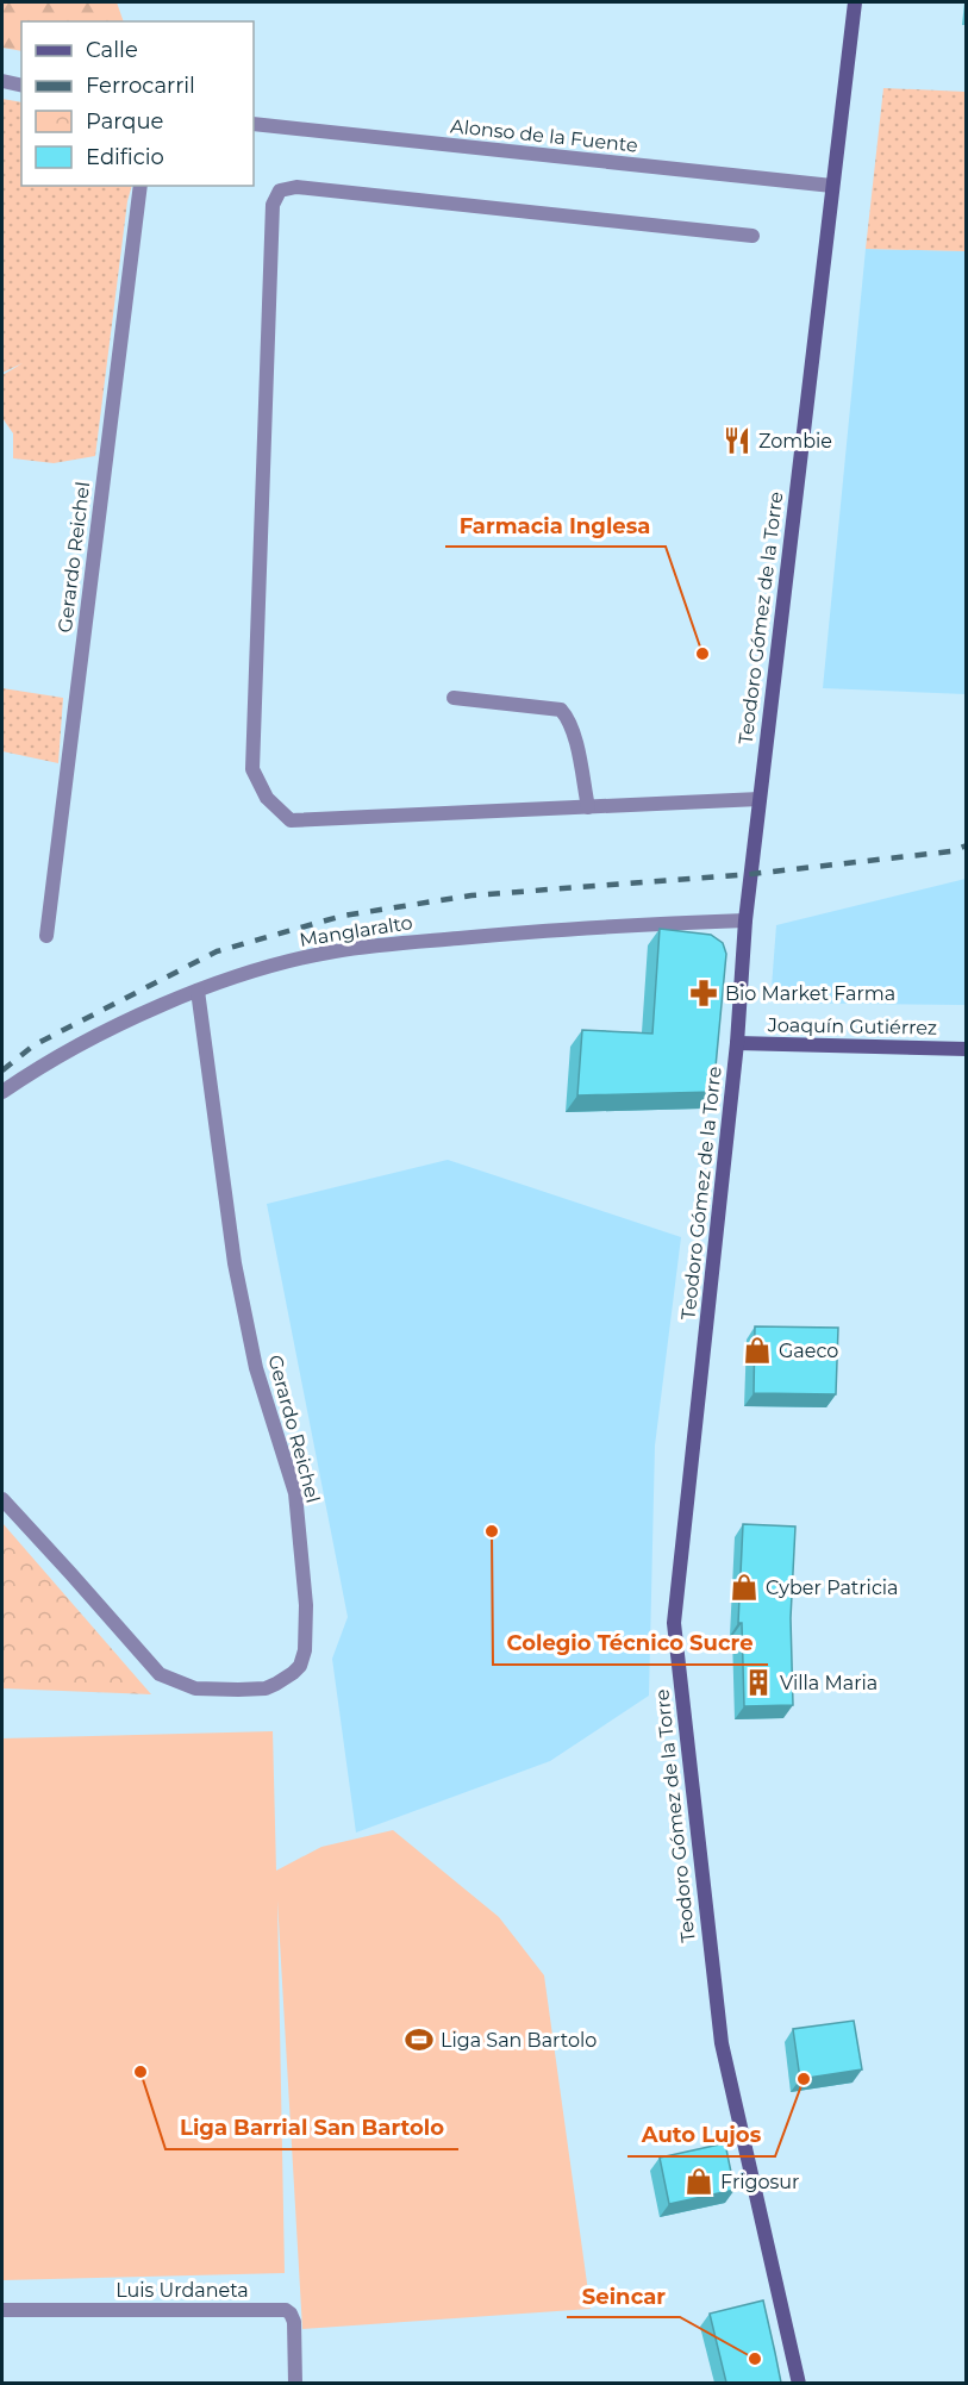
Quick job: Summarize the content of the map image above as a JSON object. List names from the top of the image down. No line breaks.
{"streets":{"street":["Alonso de la Fuente","Gerardo Reichel","Teodoro Gómez de la Torre","Manglaralto","Joaquín Gutiérrez","Luis Urdaneta"]},"crossings":[["Alonso de la Fuente","Teodoro Gómez de la Torre"],["Gerardo Reichel","Manglaralto"],["Teodoro Gómez de la Torre","Manglaralto"],["Teodoro Gómez de la Torre","Joaquín Gutiérrez"]],"places":{"restaurant":["Zombie"],"other":["Farmacia Inglesa","Colegio Técnico Sucre","Liga Barrial San Bartolo","Auto Lujos","Seincar"],"pharmacy":["Bio Market Farma"],"shop":["Gaeco","Cyber Patricia","Frigosur"],"building":["Villa Maria"],"sports":["Liga San Bartolo"]},"legend":["Calle","Ferrocarril","Parque","Edificio"]}
